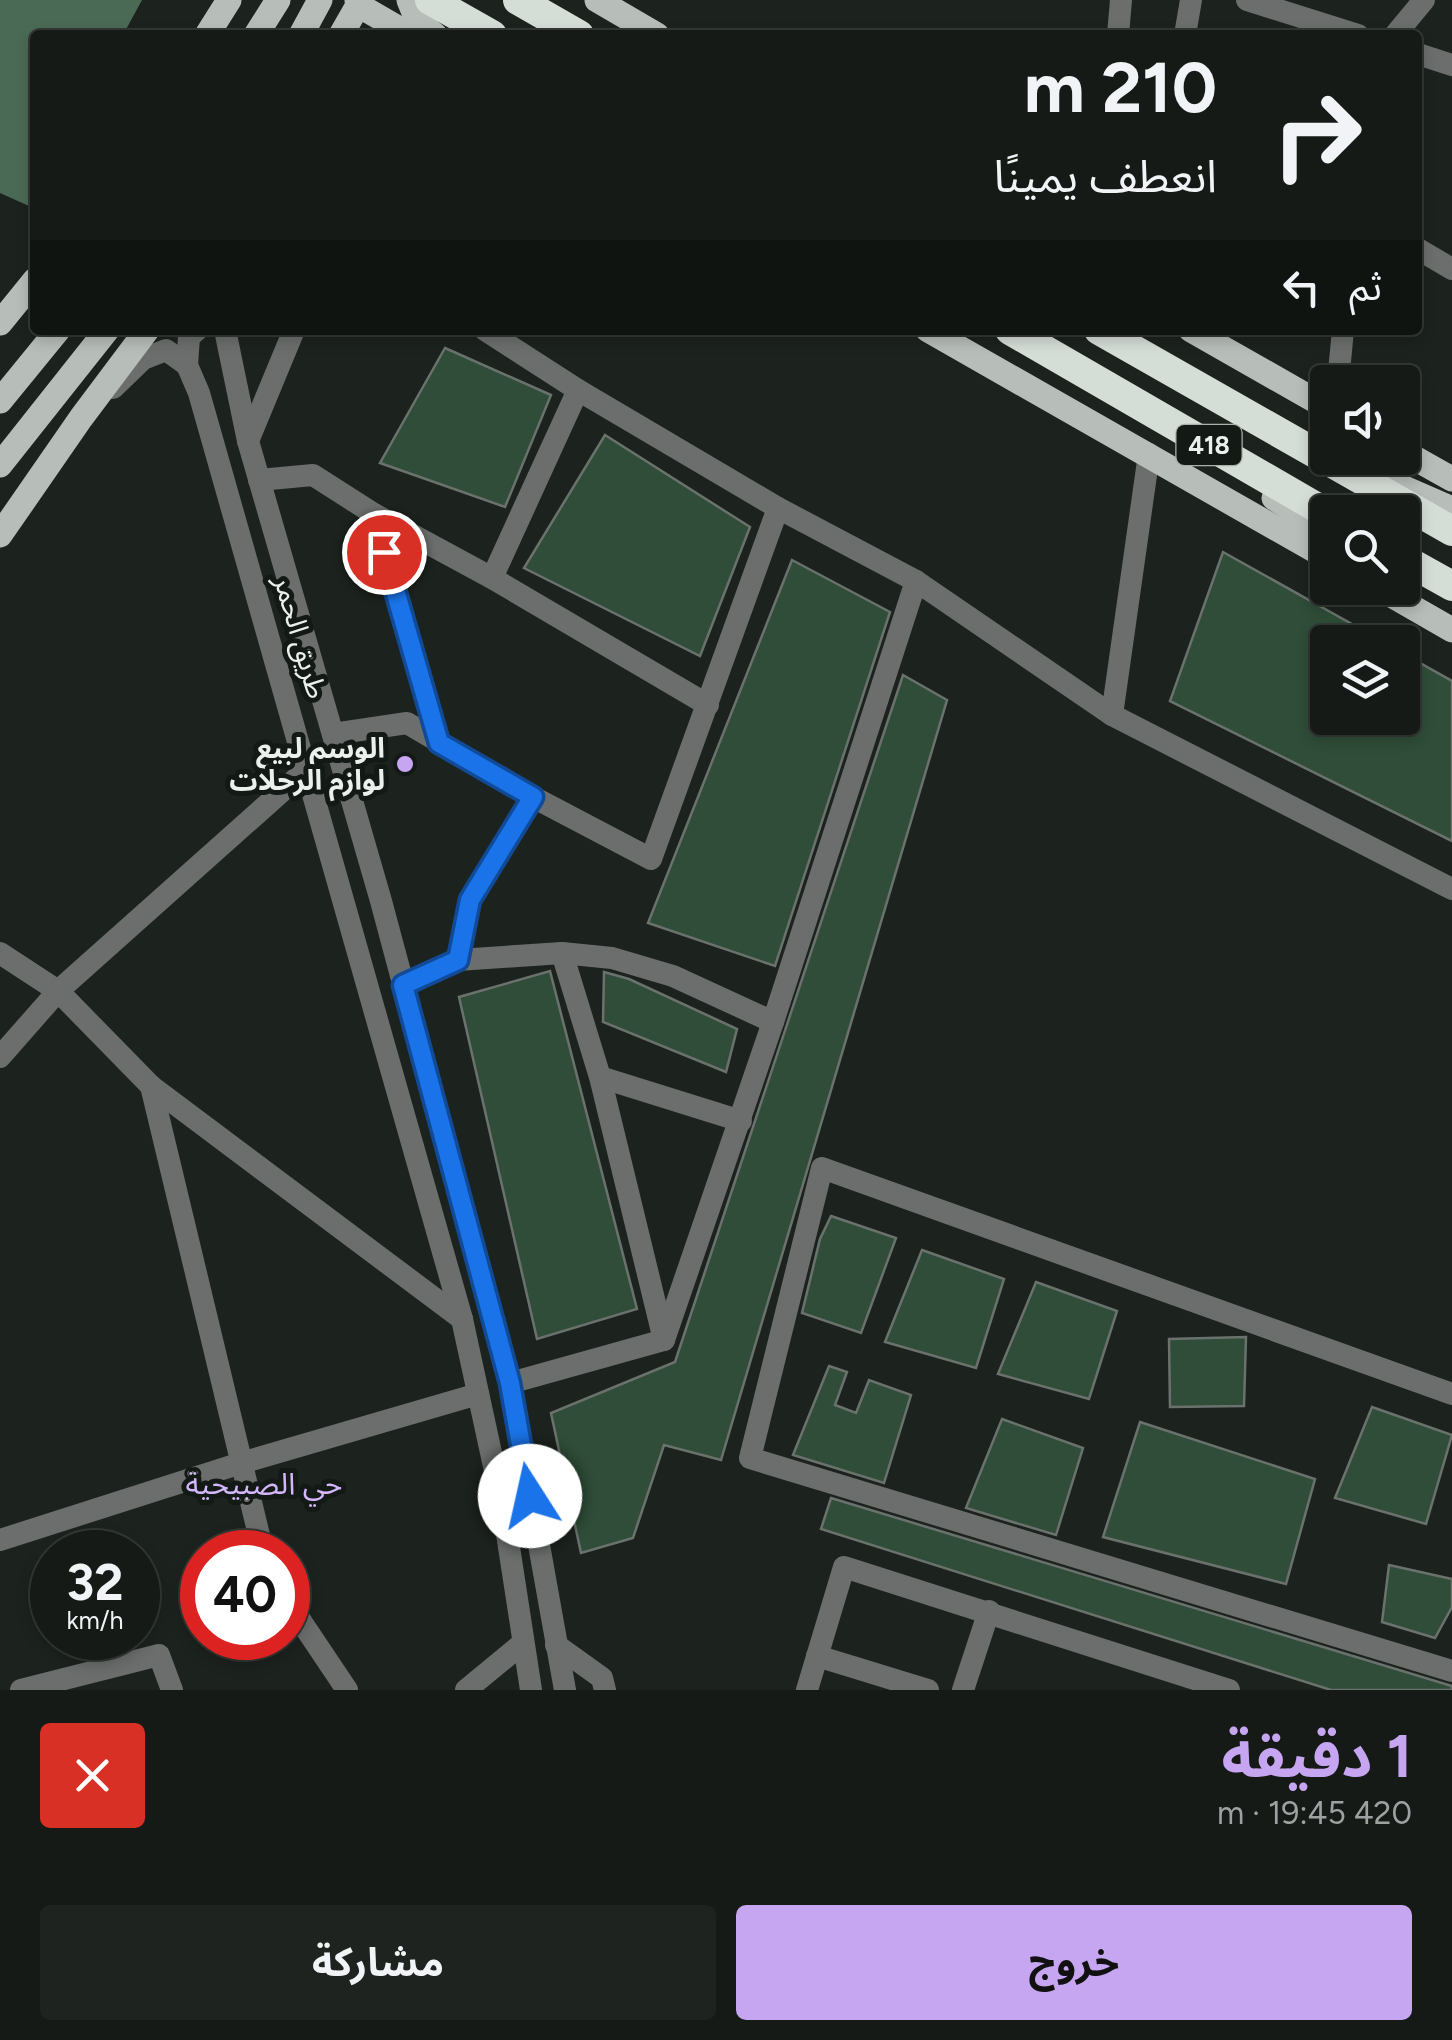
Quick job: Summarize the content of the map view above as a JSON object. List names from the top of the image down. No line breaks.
{"streets":{"highway":["418"],"street":["طريق الحمر"]},"districts":["حي الصبيحية"],"places":["الوسم لبيع لوازم الرحلات"],"page":{"turn":["210 m","انعطف يمينًا"],"then":"ثم","speed":"32 km/h","limit":"40","heading":["1 دقيقة","420 m · 19:45"],"buttons":["خروج","مشاركة"]}}
